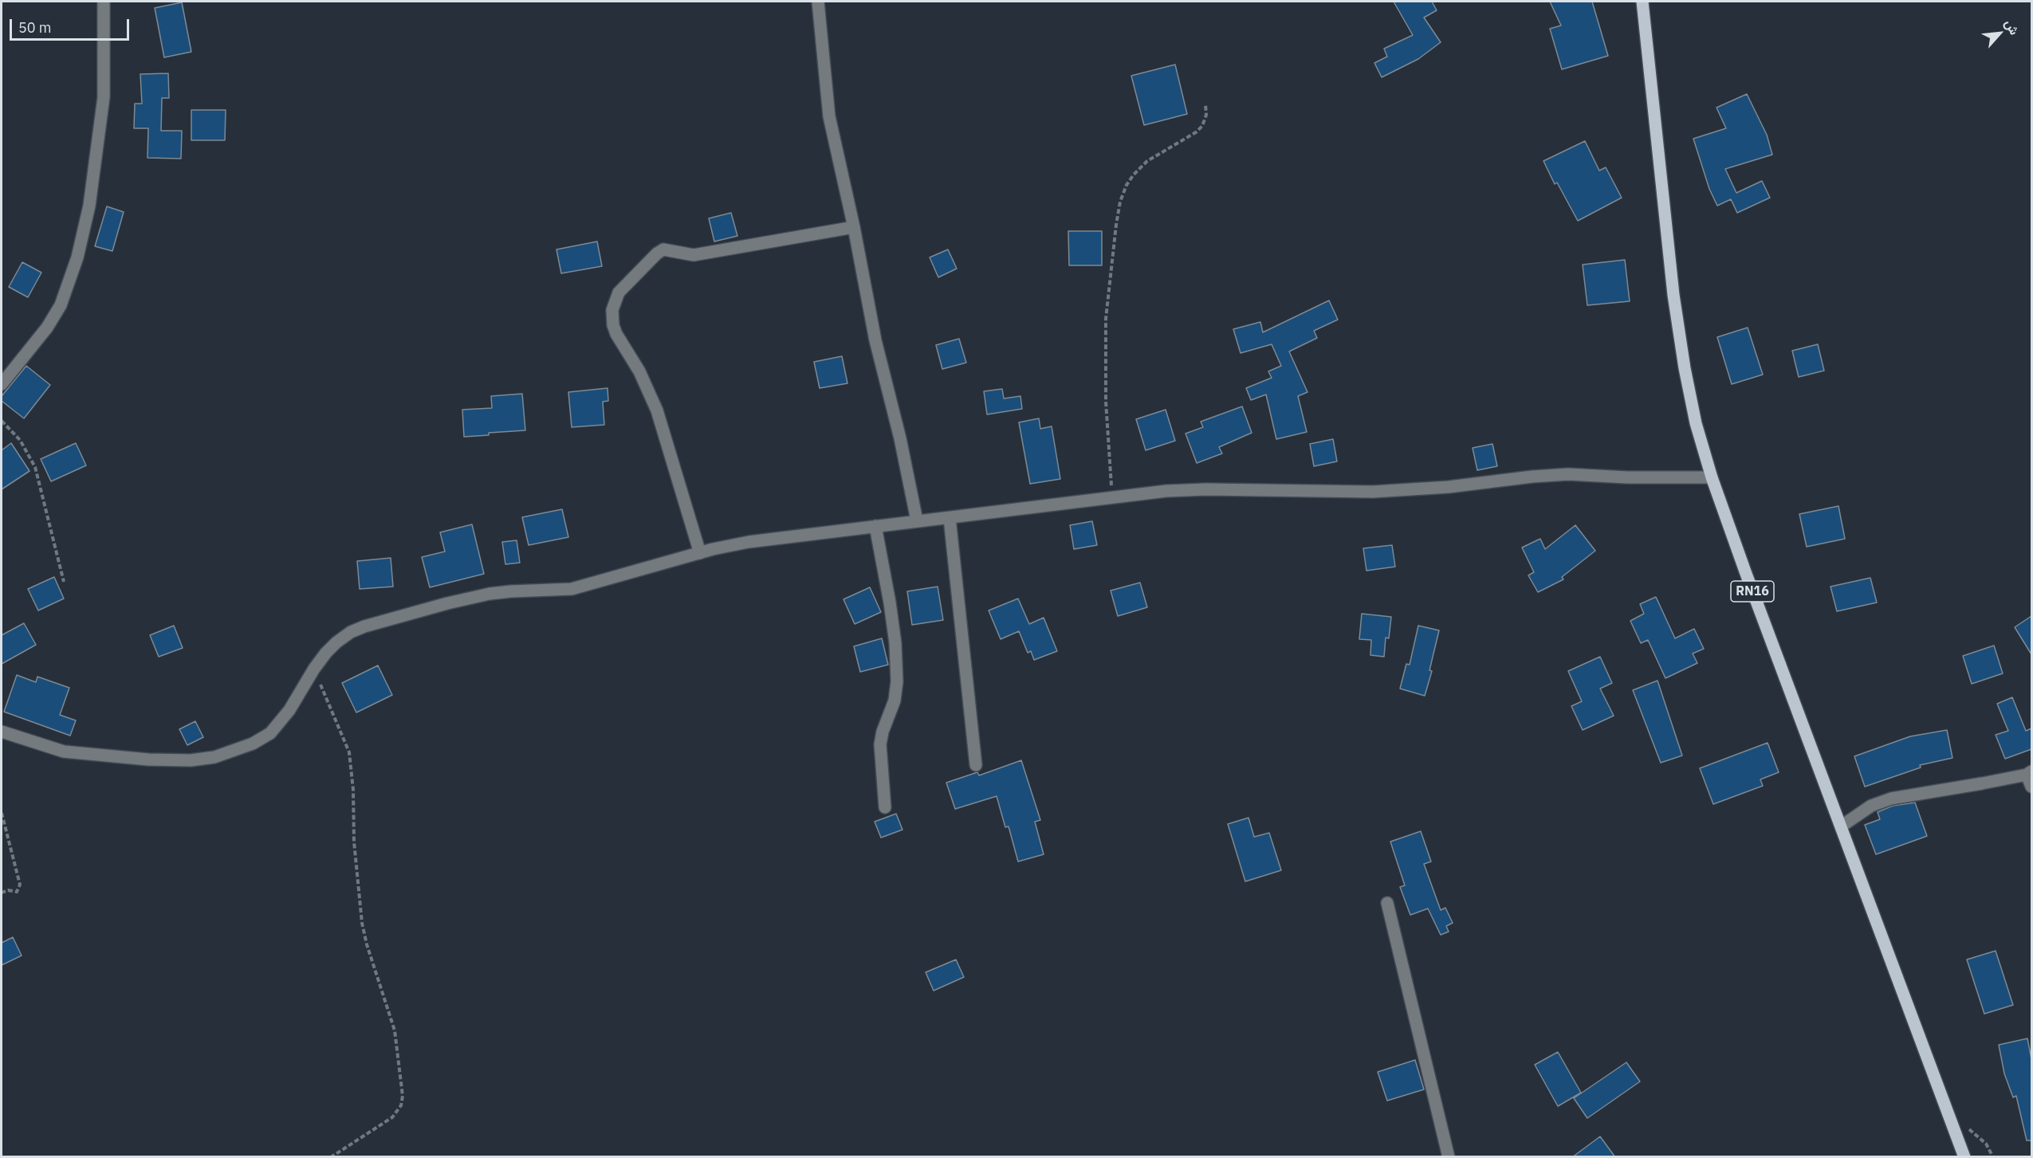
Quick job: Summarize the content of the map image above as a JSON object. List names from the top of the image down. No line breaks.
{"streets":{"main road":["RN16"]},"scale_bar":"50 m","north":"top right"}
